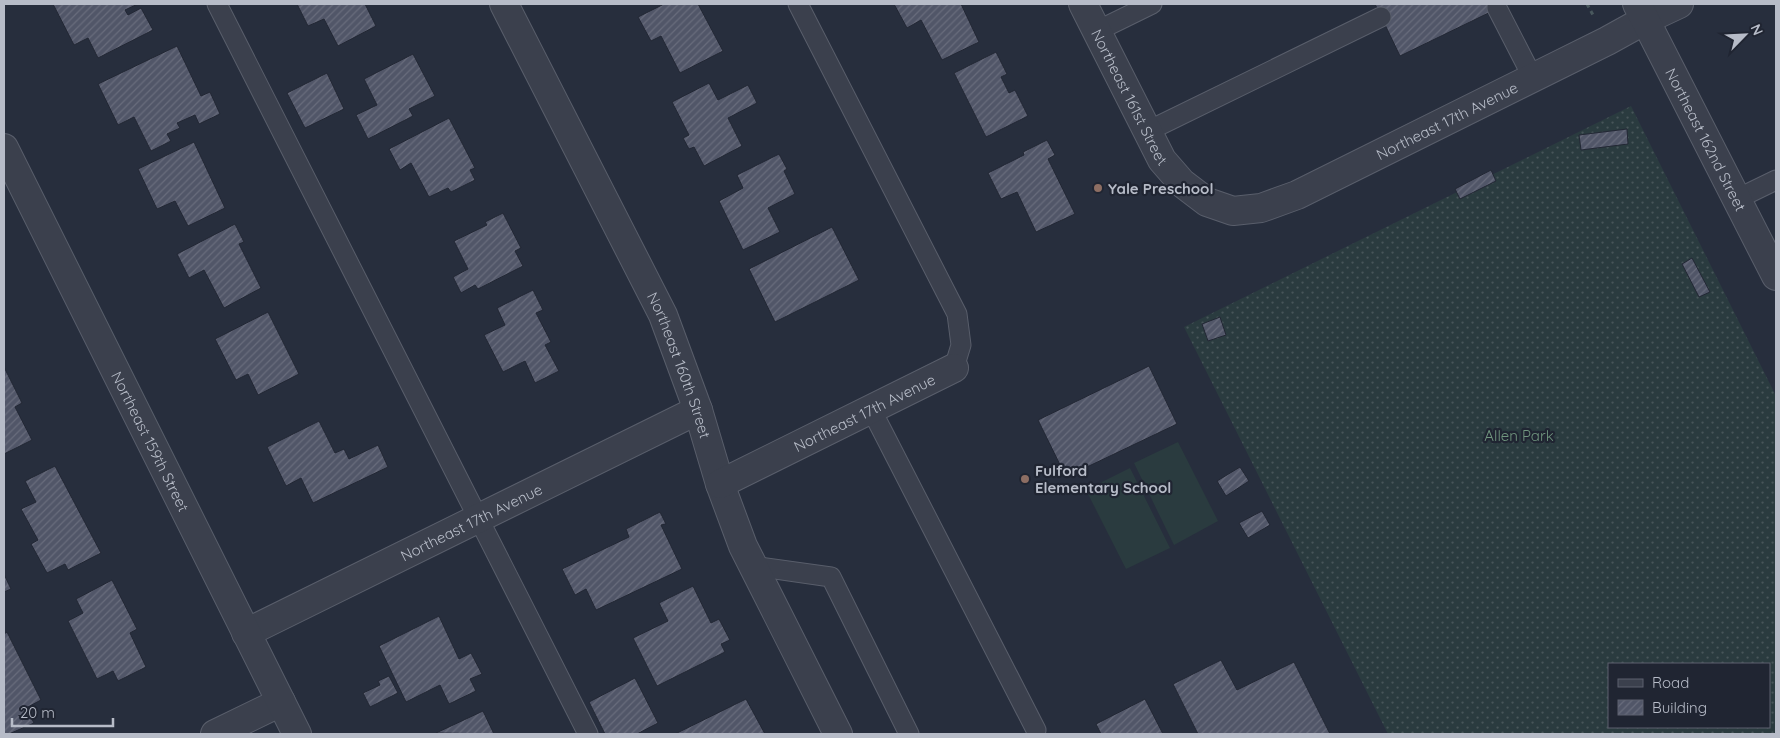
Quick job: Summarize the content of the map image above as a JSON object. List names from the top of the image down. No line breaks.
{"streets":{"street":["Northeast 161st Street","Northeast 17th Avenue","Northeast 162nd Street","Northeast 160th Street","Northeast 159th Street"]},"crossings":[["Northeast 161st Street","Northeast 17th Avenue"],["Northeast 17th Avenue","Northeast 162nd Street"],["Northeast 17th Avenue","Northeast 160th Street"],["Northeast 17th Avenue","Northeast 159th Street"]],"parks":["Allen Park"],"places":["Yale Preschool","Fulford Elementary School"],"legend":["Road","Building"],"scale_bar":"20 m","north":"top right"}
